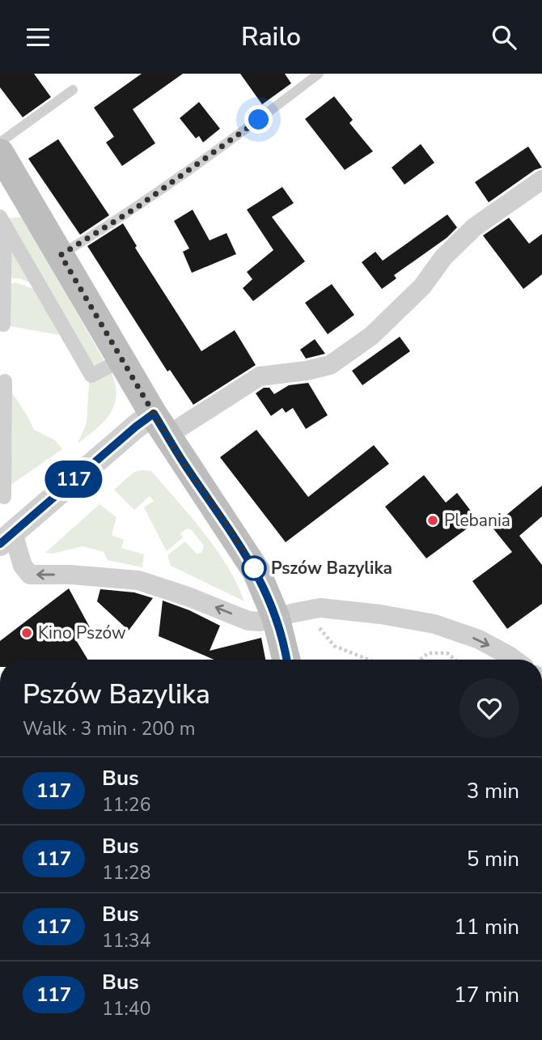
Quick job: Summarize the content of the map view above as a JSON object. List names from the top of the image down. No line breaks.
{"places":["Plebania","Pszów Bazylika","Kino Pszów"],"lines":["bus line 117"],"page":{"header":"Railo","on_map":"117","heading":["Pszów Bazylika","Walk · 3 min · 200 m"],"list":[{"mark":"117","name":"Bus","note":"11:26","value":"3 min"},{"mark":"117","name":"Bus","note":"11:28","value":"5 min"},{"mark":"117","name":"Bus","note":"11:34","value":"11 min"},{"mark":"117","name":"Bus","note":"11:40","value":"17 min"}]}}
